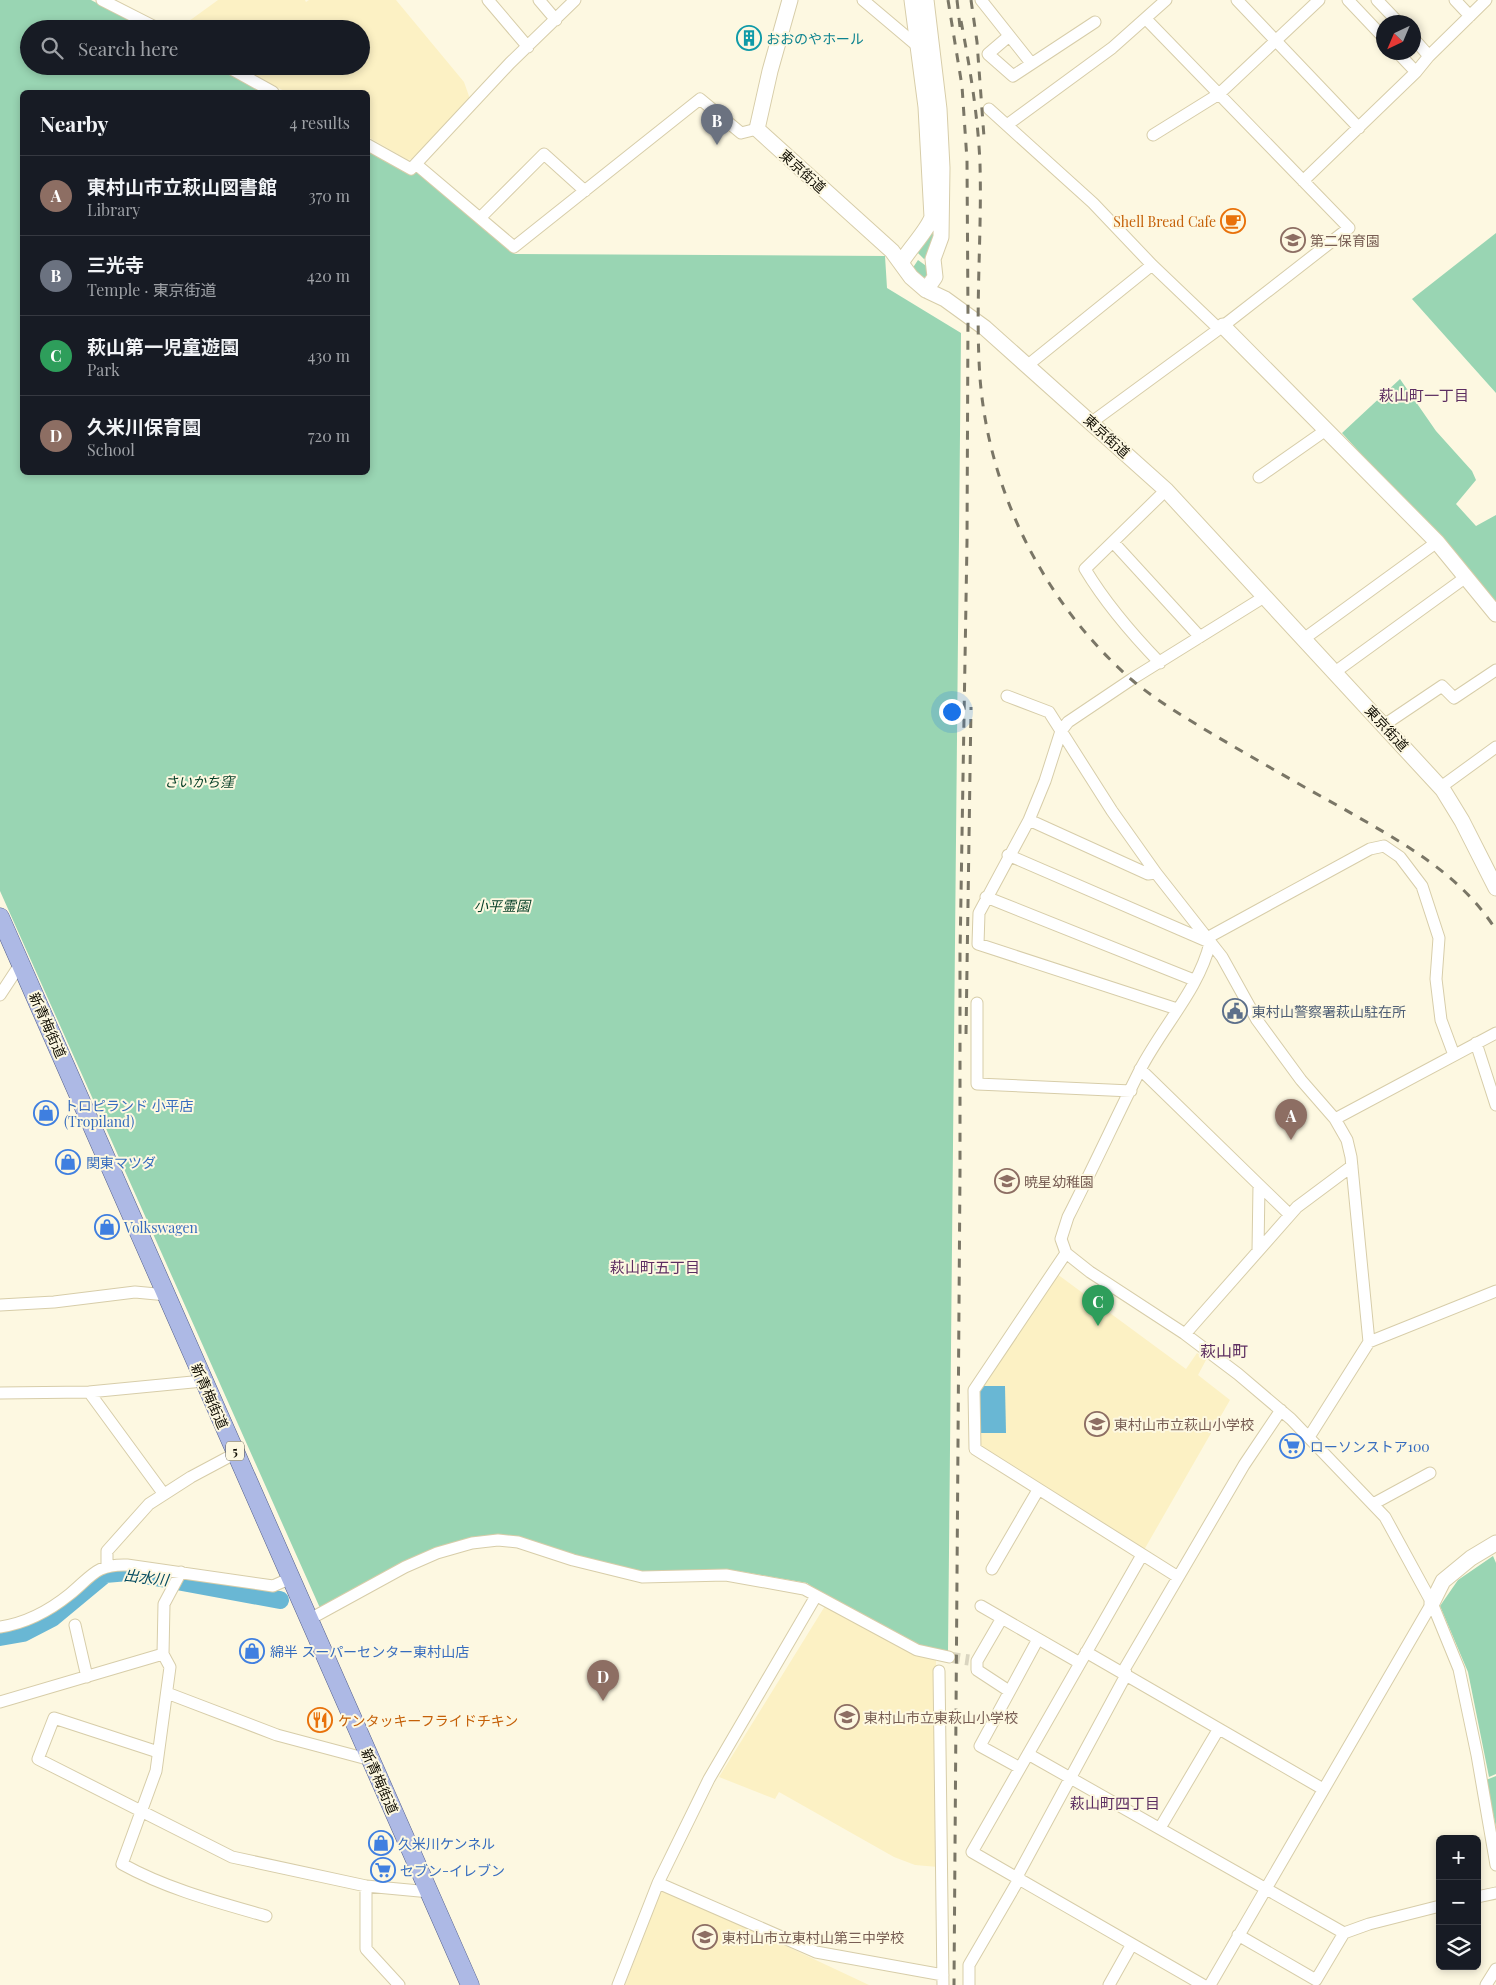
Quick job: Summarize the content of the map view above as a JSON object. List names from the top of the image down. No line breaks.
{"streets":{"main road":["新青梅街道","5"],"street":["東京街道"]},"districts":["萩山町一丁目","萩山町五丁目","萩山町","萩山町四丁目"],"water":["出水川"],"parks":["さいかち窪","小平霊園"],"places":{"building":["おおのやホール"],"cafe":["Shell Bread Cafe"],"school or university":["第二保育園","暁星幼稚園","東村山市立萩山小学校","東村山市立東萩山小学校","東村山市立東村山第三中学校"],"public building":["東村山警察署萩山駐在所"],"shop":["トロピランド 小平店 (Tropiland)","関東マツダ","Volkswagen","綿半 スーパーセンター東村山店","久米川ケンネル"],"supermarket":["ローソンストア100","セブン-イレブン"],"restaurant":["ケンタッキーフライドチキン"]},"north":"bottom left","page":{"search":"Search here","heading":["Nearby","4 results"],"pins":["B","A","C","D"],"list":[{"mark":"A","name":"東村山市立萩山図書館","note":"Library","value":"370 m"},{"mark":"B","name":"三光寺","note":"Temple · 東京街道","value":"420 m"},{"mark":"C","name":"萩山第一児童遊園","note":"Park","value":"430 m"},{"mark":"D","name":"久米川保育園","note":"School","value":"720 m"}],"map_buttons":["+","−"]}}
